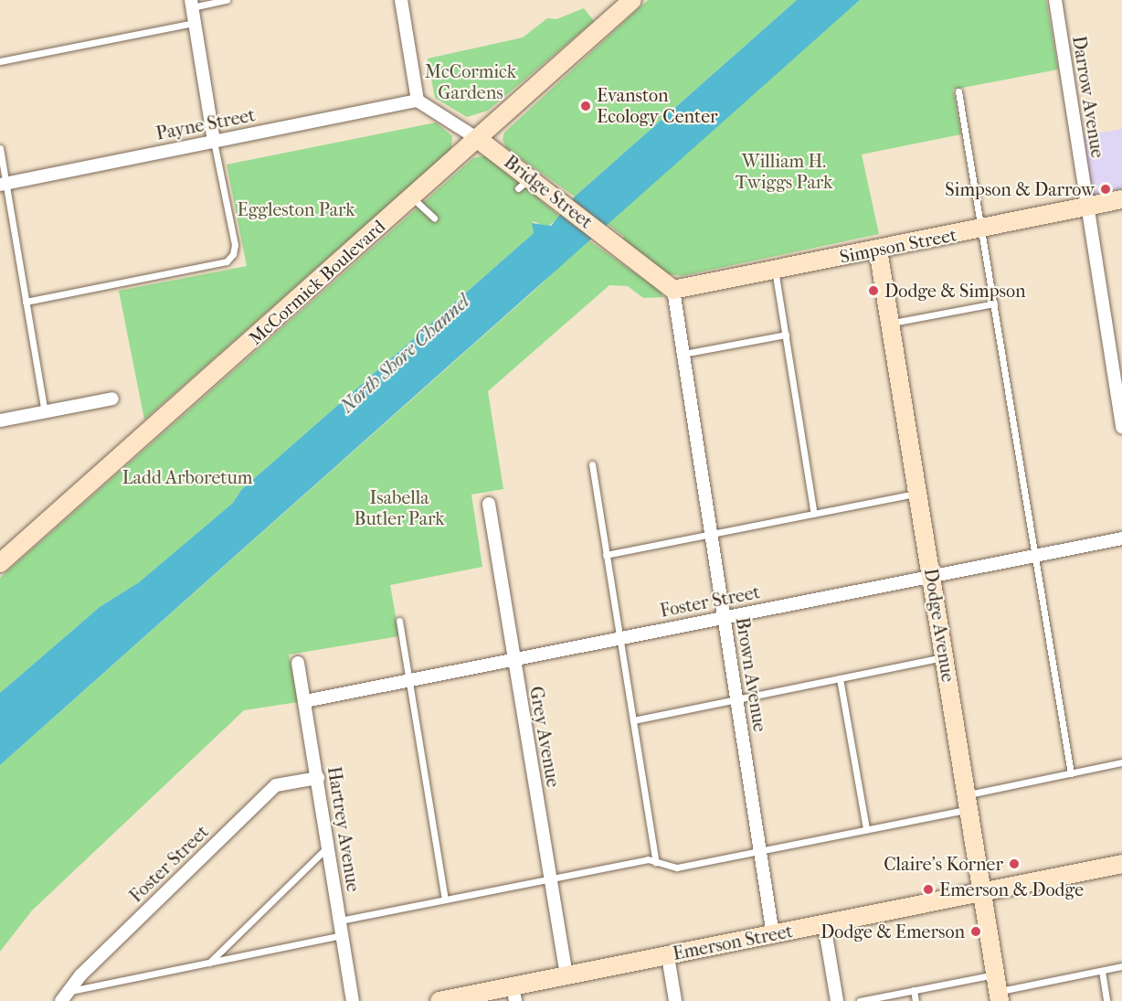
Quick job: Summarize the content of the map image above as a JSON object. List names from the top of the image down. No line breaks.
{"streets":{"main road":["Bridge Street","Simpson Street","McCormick Boulevard","Dodge Avenue","Emerson Street"],"street":["Darrow Avenue","Payne Street","Foster Street","Brown Avenue","Grey Avenue","Hartrey Avenue"]},"crossings":[["Darrow Avenue","Simpson Street"],["Payne Street","Bridge Street"],["Bridge Street","Simpson Street"],["Bridge Street","McCormick Boulevard"],["Bridge Street","Brown Avenue"],["Simpson Street","Dodge Avenue"],["Simpson Street","Brown Avenue"],["Foster Street","Dodge Avenue"],["Foster Street","Brown Avenue"],["Foster Street","Grey Avenue"],["Foster Street","Hartrey Avenue"],["Dodge Avenue","Emerson Street"],["Brown Avenue","Emerson Street"],["Grey Avenue","Emerson Street"]],"water":["North Shore Channel"],"parks":["McCormick Gardens","William H. Twiggs Park","Eggleston Park","Ladd Arboretum","Isabella Butler Park"],"places":["Evanston Ecology Center","Simpson & Darrow","Dodge & Simpson","Claire's Korner","Emerson & Dodge","Dodge & Emerson"]}
